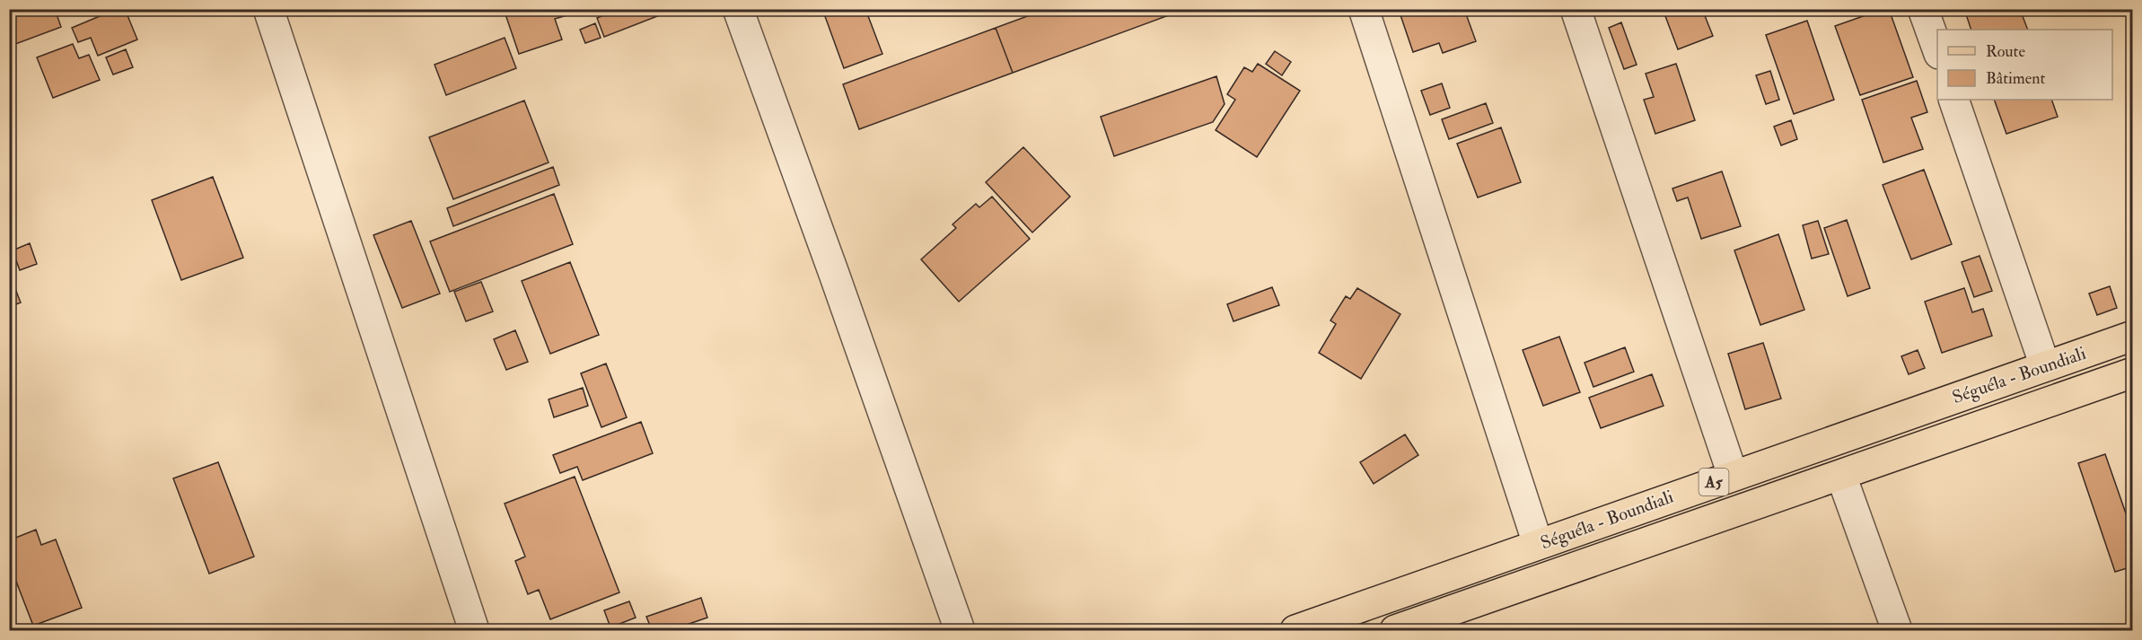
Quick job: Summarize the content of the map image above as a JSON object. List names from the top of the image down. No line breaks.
{"streets":{"main road":["Séguéla - Boundiali","A5"]},"legend":["Route","Bâtiment"]}
